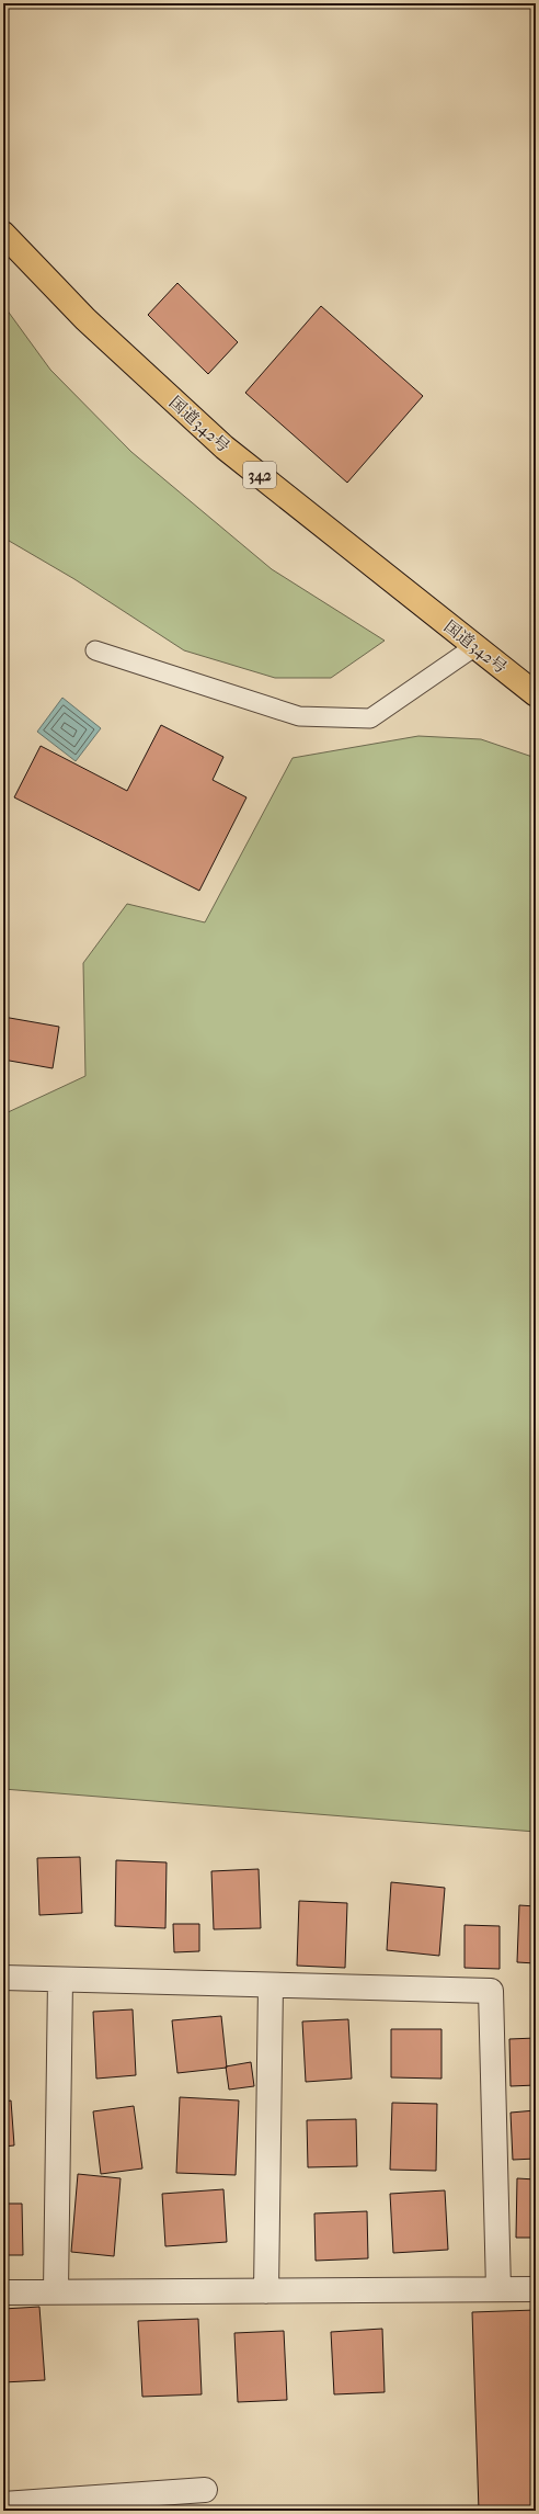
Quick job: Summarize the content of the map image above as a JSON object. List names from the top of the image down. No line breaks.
{"streets":{"highway":["国道342号","342"]}}
